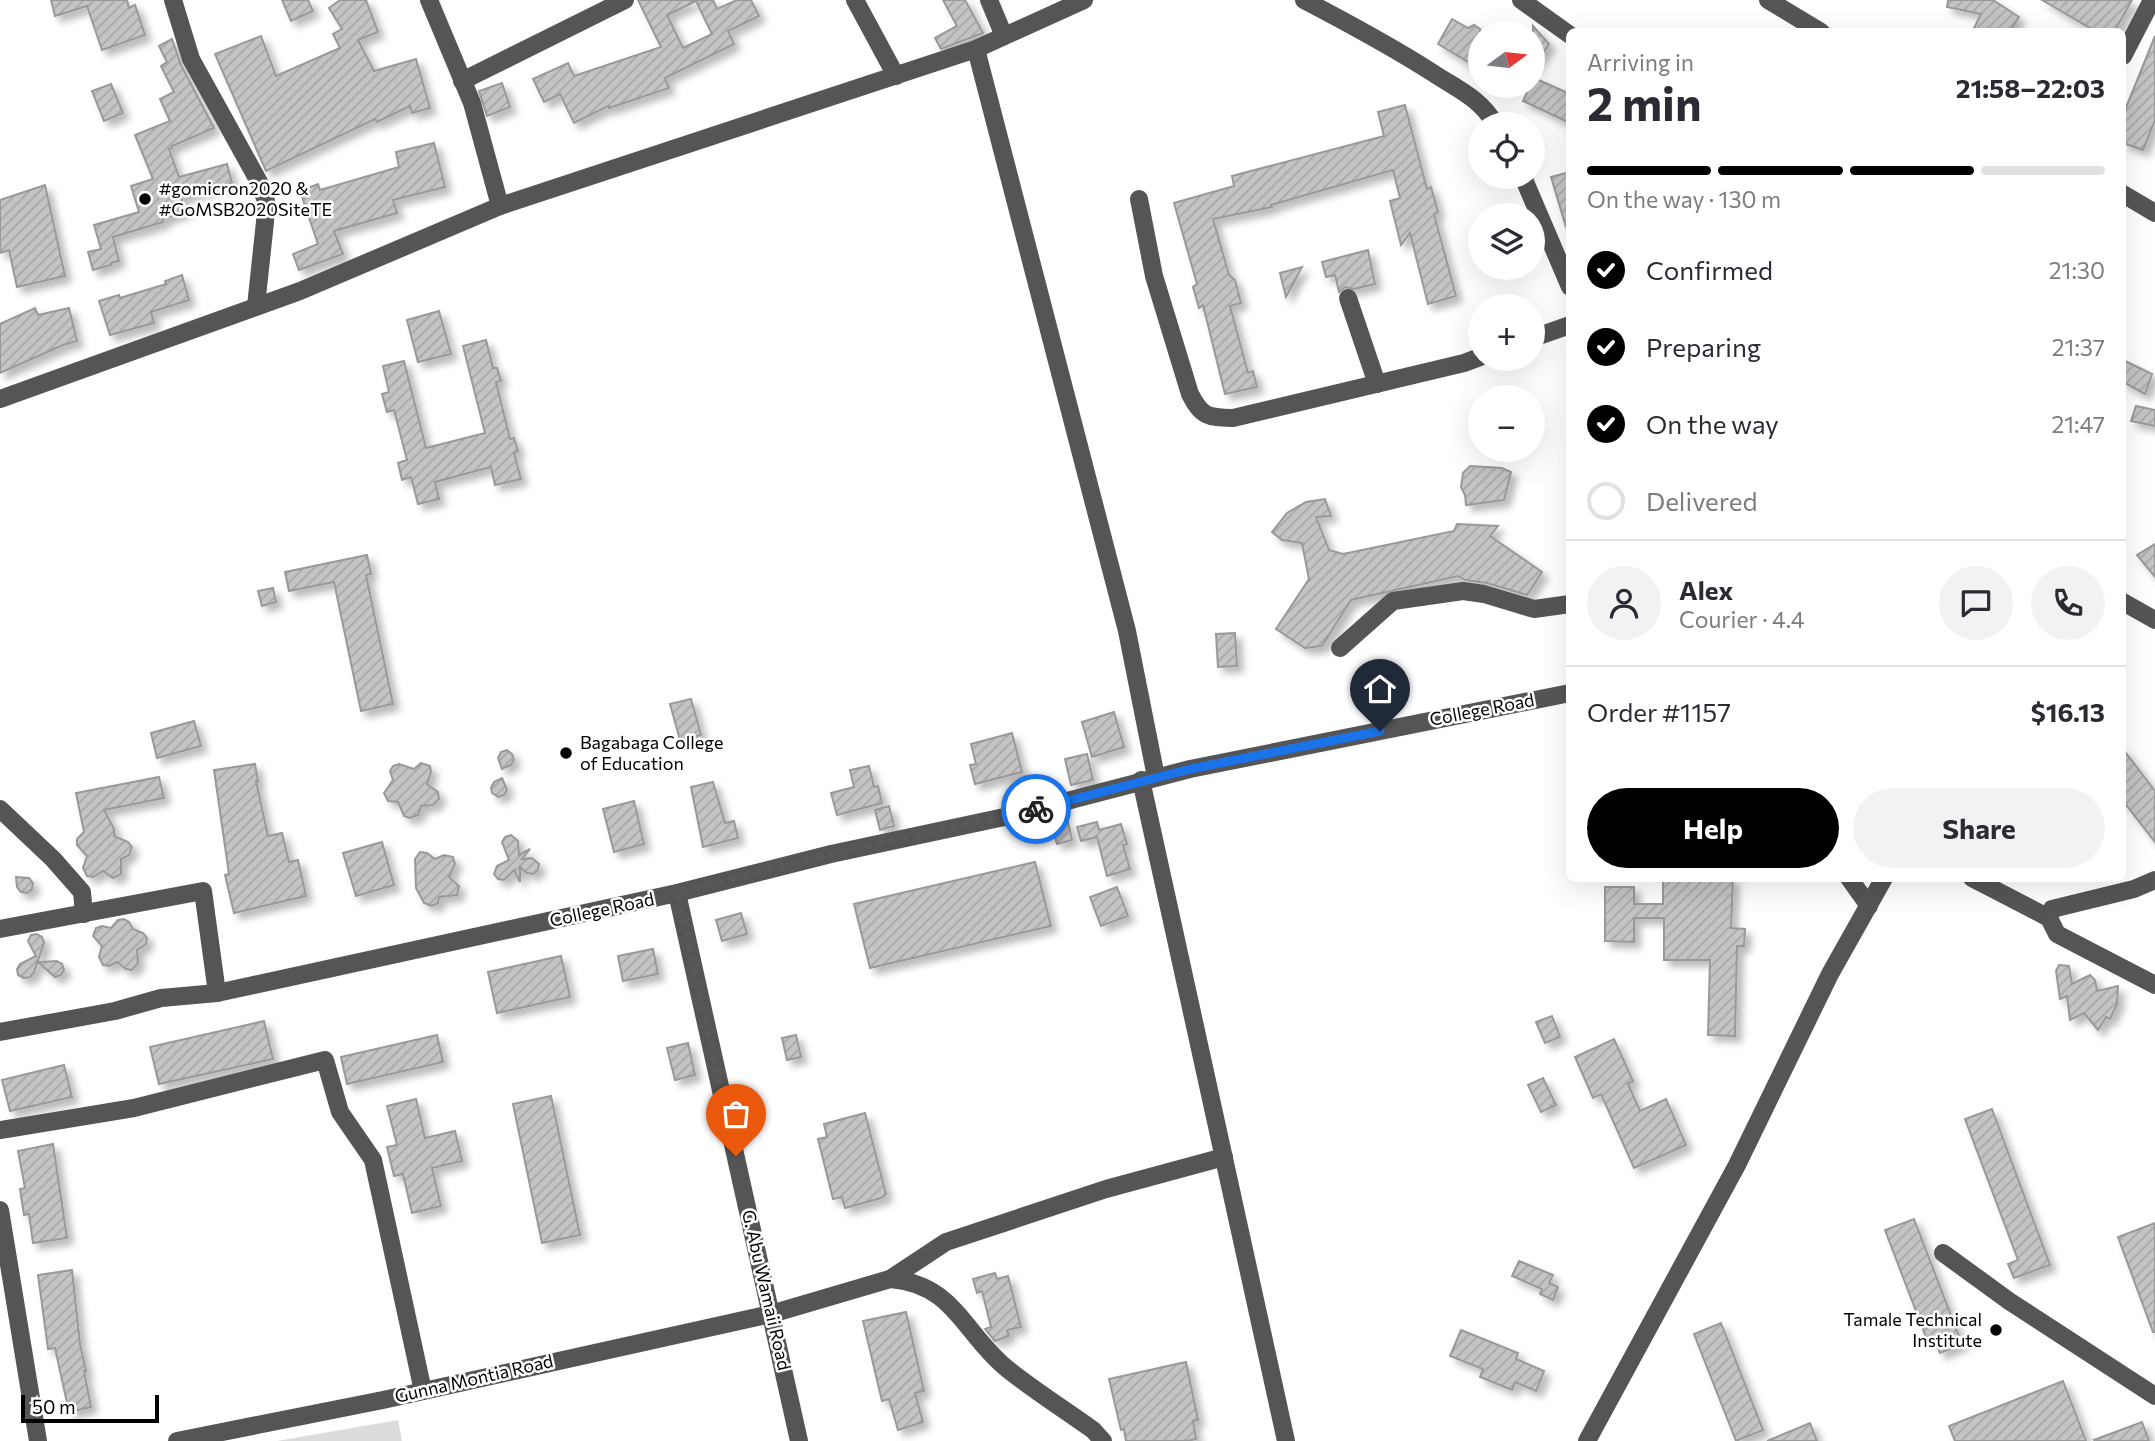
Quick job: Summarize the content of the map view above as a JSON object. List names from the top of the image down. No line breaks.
{"streets":{"street":["College Road","G. Abu Wamaii Road","Gunna Montia Road"]},"crossings":[["College Road","G. Abu Wamaii Road"],["G. Abu Wamaii Road","Gunna Montia Road"]],"places":["#gomicron2020 & #GoMSB2020SiteTE","Bagabaga College of Education","Tamale Technical Institute"],"scale_bar":"50 m","north":"right","page":{"map_buttons":["+","−"],"heading":["2 min","Arriving in","21:58–22:03"],"panel":["Alex","Courier · 4.4","Order #1157","$16.13"],"bar":"On the way · 130 m","list":[["Confirmed","21:30"],["Preparing","21:37"],["On the way","21:47"],"Delivered"],"buttons":["Help","Share"],"scale":"50 m"}}
